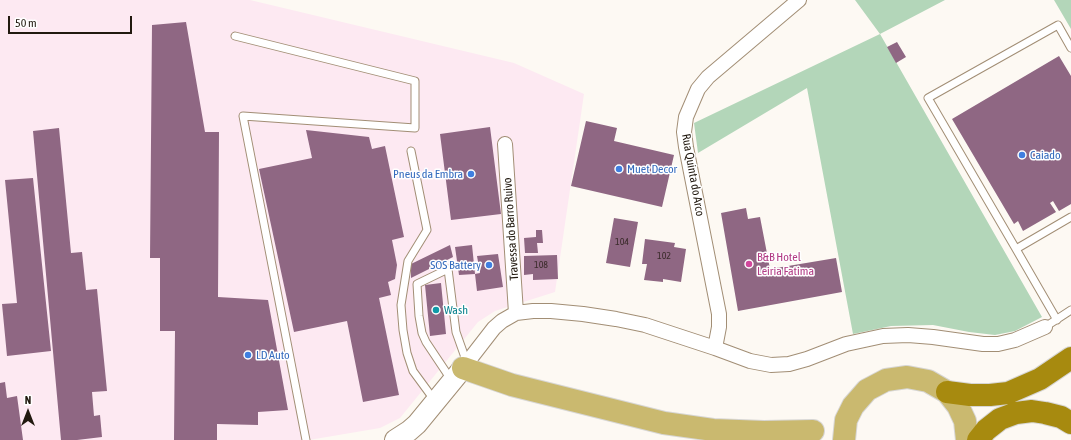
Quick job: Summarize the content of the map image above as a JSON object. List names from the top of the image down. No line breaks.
{"streets":{"street":["Rua Quinta do Arco","Travessa do Barro Ruivo"]},"places":["Caiado","Muet Decor","Pneus da Embra","B&B Hotel Leiria Fatima","SOS Battery","Wash","LD Auto"],"house_numbers":["104","102","108"],"scale_bar":"50 m","north":"top"}
